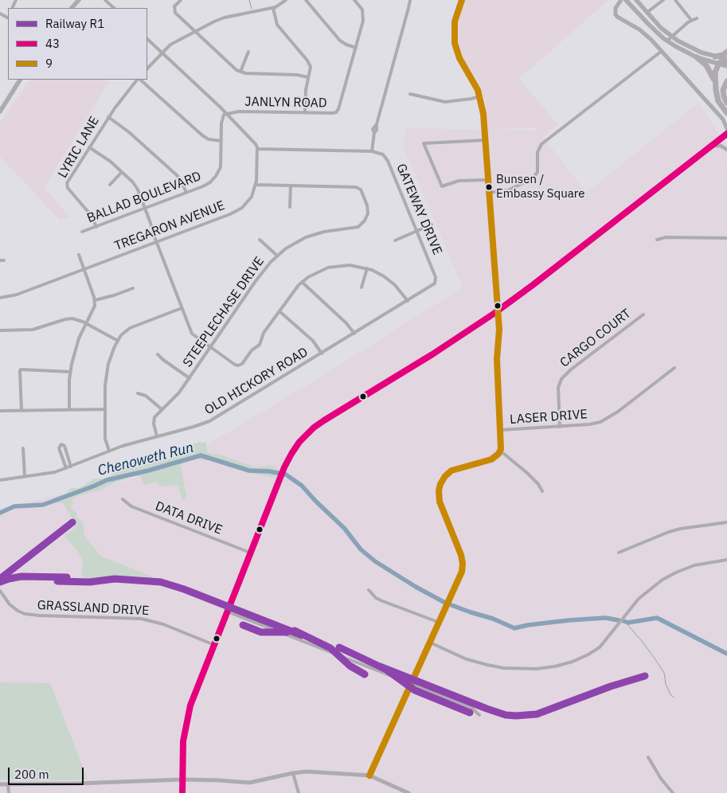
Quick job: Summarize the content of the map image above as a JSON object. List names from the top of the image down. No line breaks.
{"streets":{"street":["JANLYN ROAD","LYRIC LANE","BALLAD BOULEVARD","GATEWAY DRIVE","TREGARON AVENUE","STEEPLECHASE DRIVE","CARGO COURT","OLD HICKORY ROAD","LASER DRIVE","DATA DRIVE","GRASSLAND DRIVE"]},"crossings":[["JANLYN ROAD","BALLAD BOULEVARD"],["LYRIC LANE","BALLAD BOULEVARD"],["GATEWAY DRIVE","OLD HICKORY ROAD"],["STEEPLECHASE DRIVE","OLD HICKORY ROAD"],["CARGO COURT","LASER DRIVE"]],"water":["Chenoweth Run"],"places":["Bunsen / Embassy Square"],"lines":["transit line 9","transit line 43","rail line R1"],"legend":["Railway R1","43","9"],"scale_bar":"200 m"}
